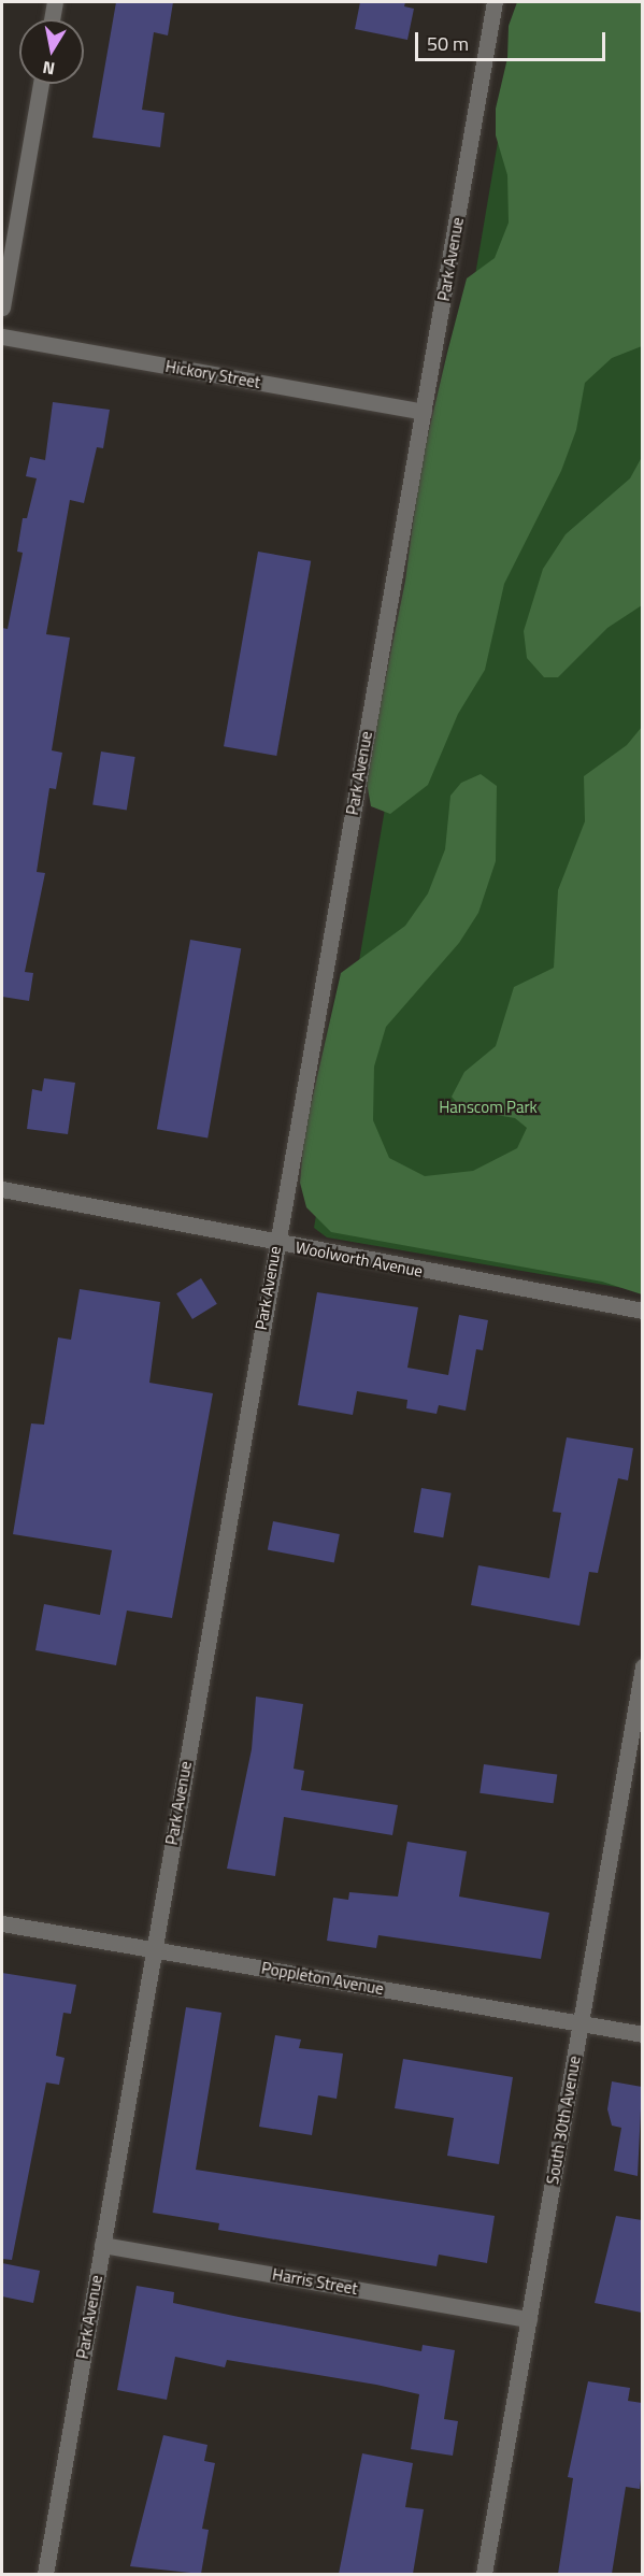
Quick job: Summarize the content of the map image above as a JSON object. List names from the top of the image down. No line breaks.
{"streets":{"street":["Park Avenue","Hickory Street","Woolworth Avenue","Poppleton Avenue","South 30th Avenue","Harris Street"]},"crossings":[["Park Avenue","Hickory Street"],["Park Avenue","Woolworth Avenue"],["Park Avenue","Poppleton Avenue"],["Park Avenue","Harris Street"],["Poppleton Avenue","South 30th Avenue"],["South 30th Avenue","Harris Street"]],"parks":["Hanscom Park"],"scale_bar":"50 m","north":"bottom"}
